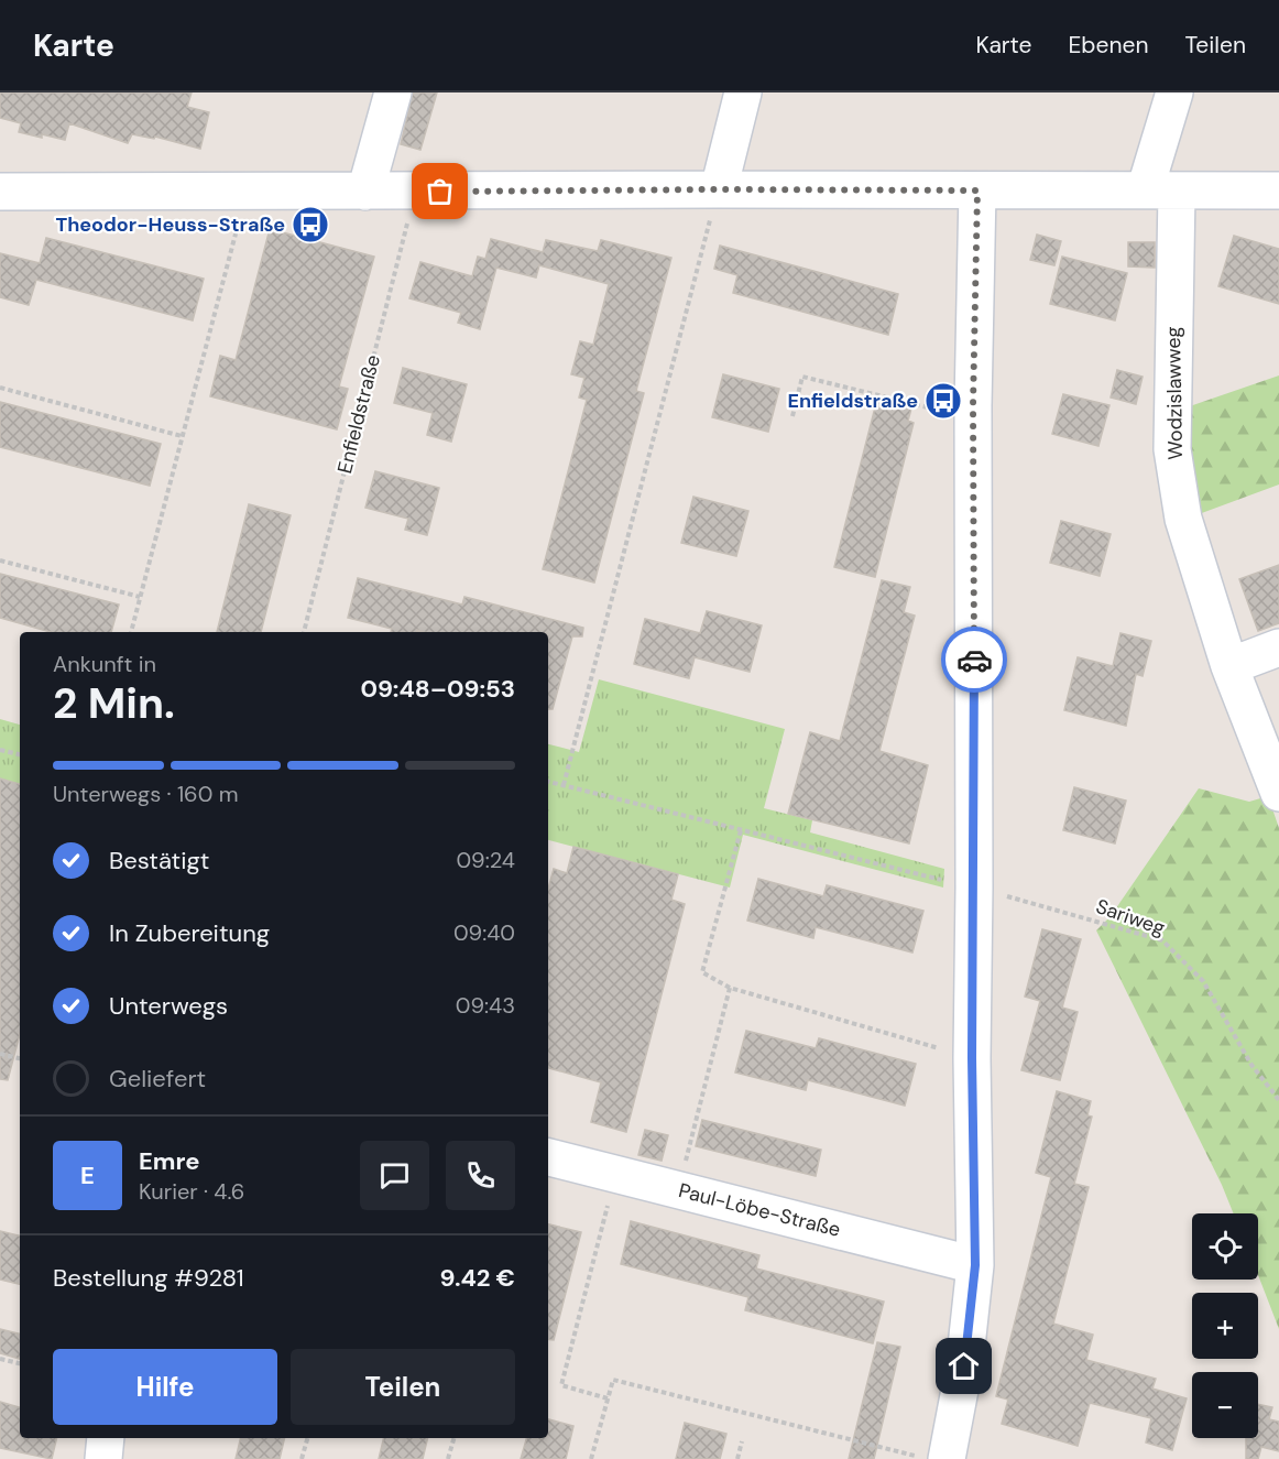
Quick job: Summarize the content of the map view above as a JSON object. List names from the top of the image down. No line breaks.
{"streets":{"street":["Wodzislawweg","Paul-Löbe-Straße"],"path":["Enfieldstraße","Sariweg"]},"places":{"bus stop":["Theodor-Heuss-Straße","Enfieldstraße"]},"page":{"header":"Karte","nav":["Karte","Ebenen","Teilen"],"heading":["2 Min.","Ankunft in","09:48–09:53"],"panel":["Emre","Kurier · 4.6","Bestellung #9281","9.42 €"],"bar":"Unterwegs · 160 m","list":[["Bestätigt","09:24"],["In Zubereitung","09:40"],["Unterwegs","09:43"],"Geliefert"],"round":"E","map_buttons":["+","−"],"buttons":["Hilfe","Teilen"]}}
